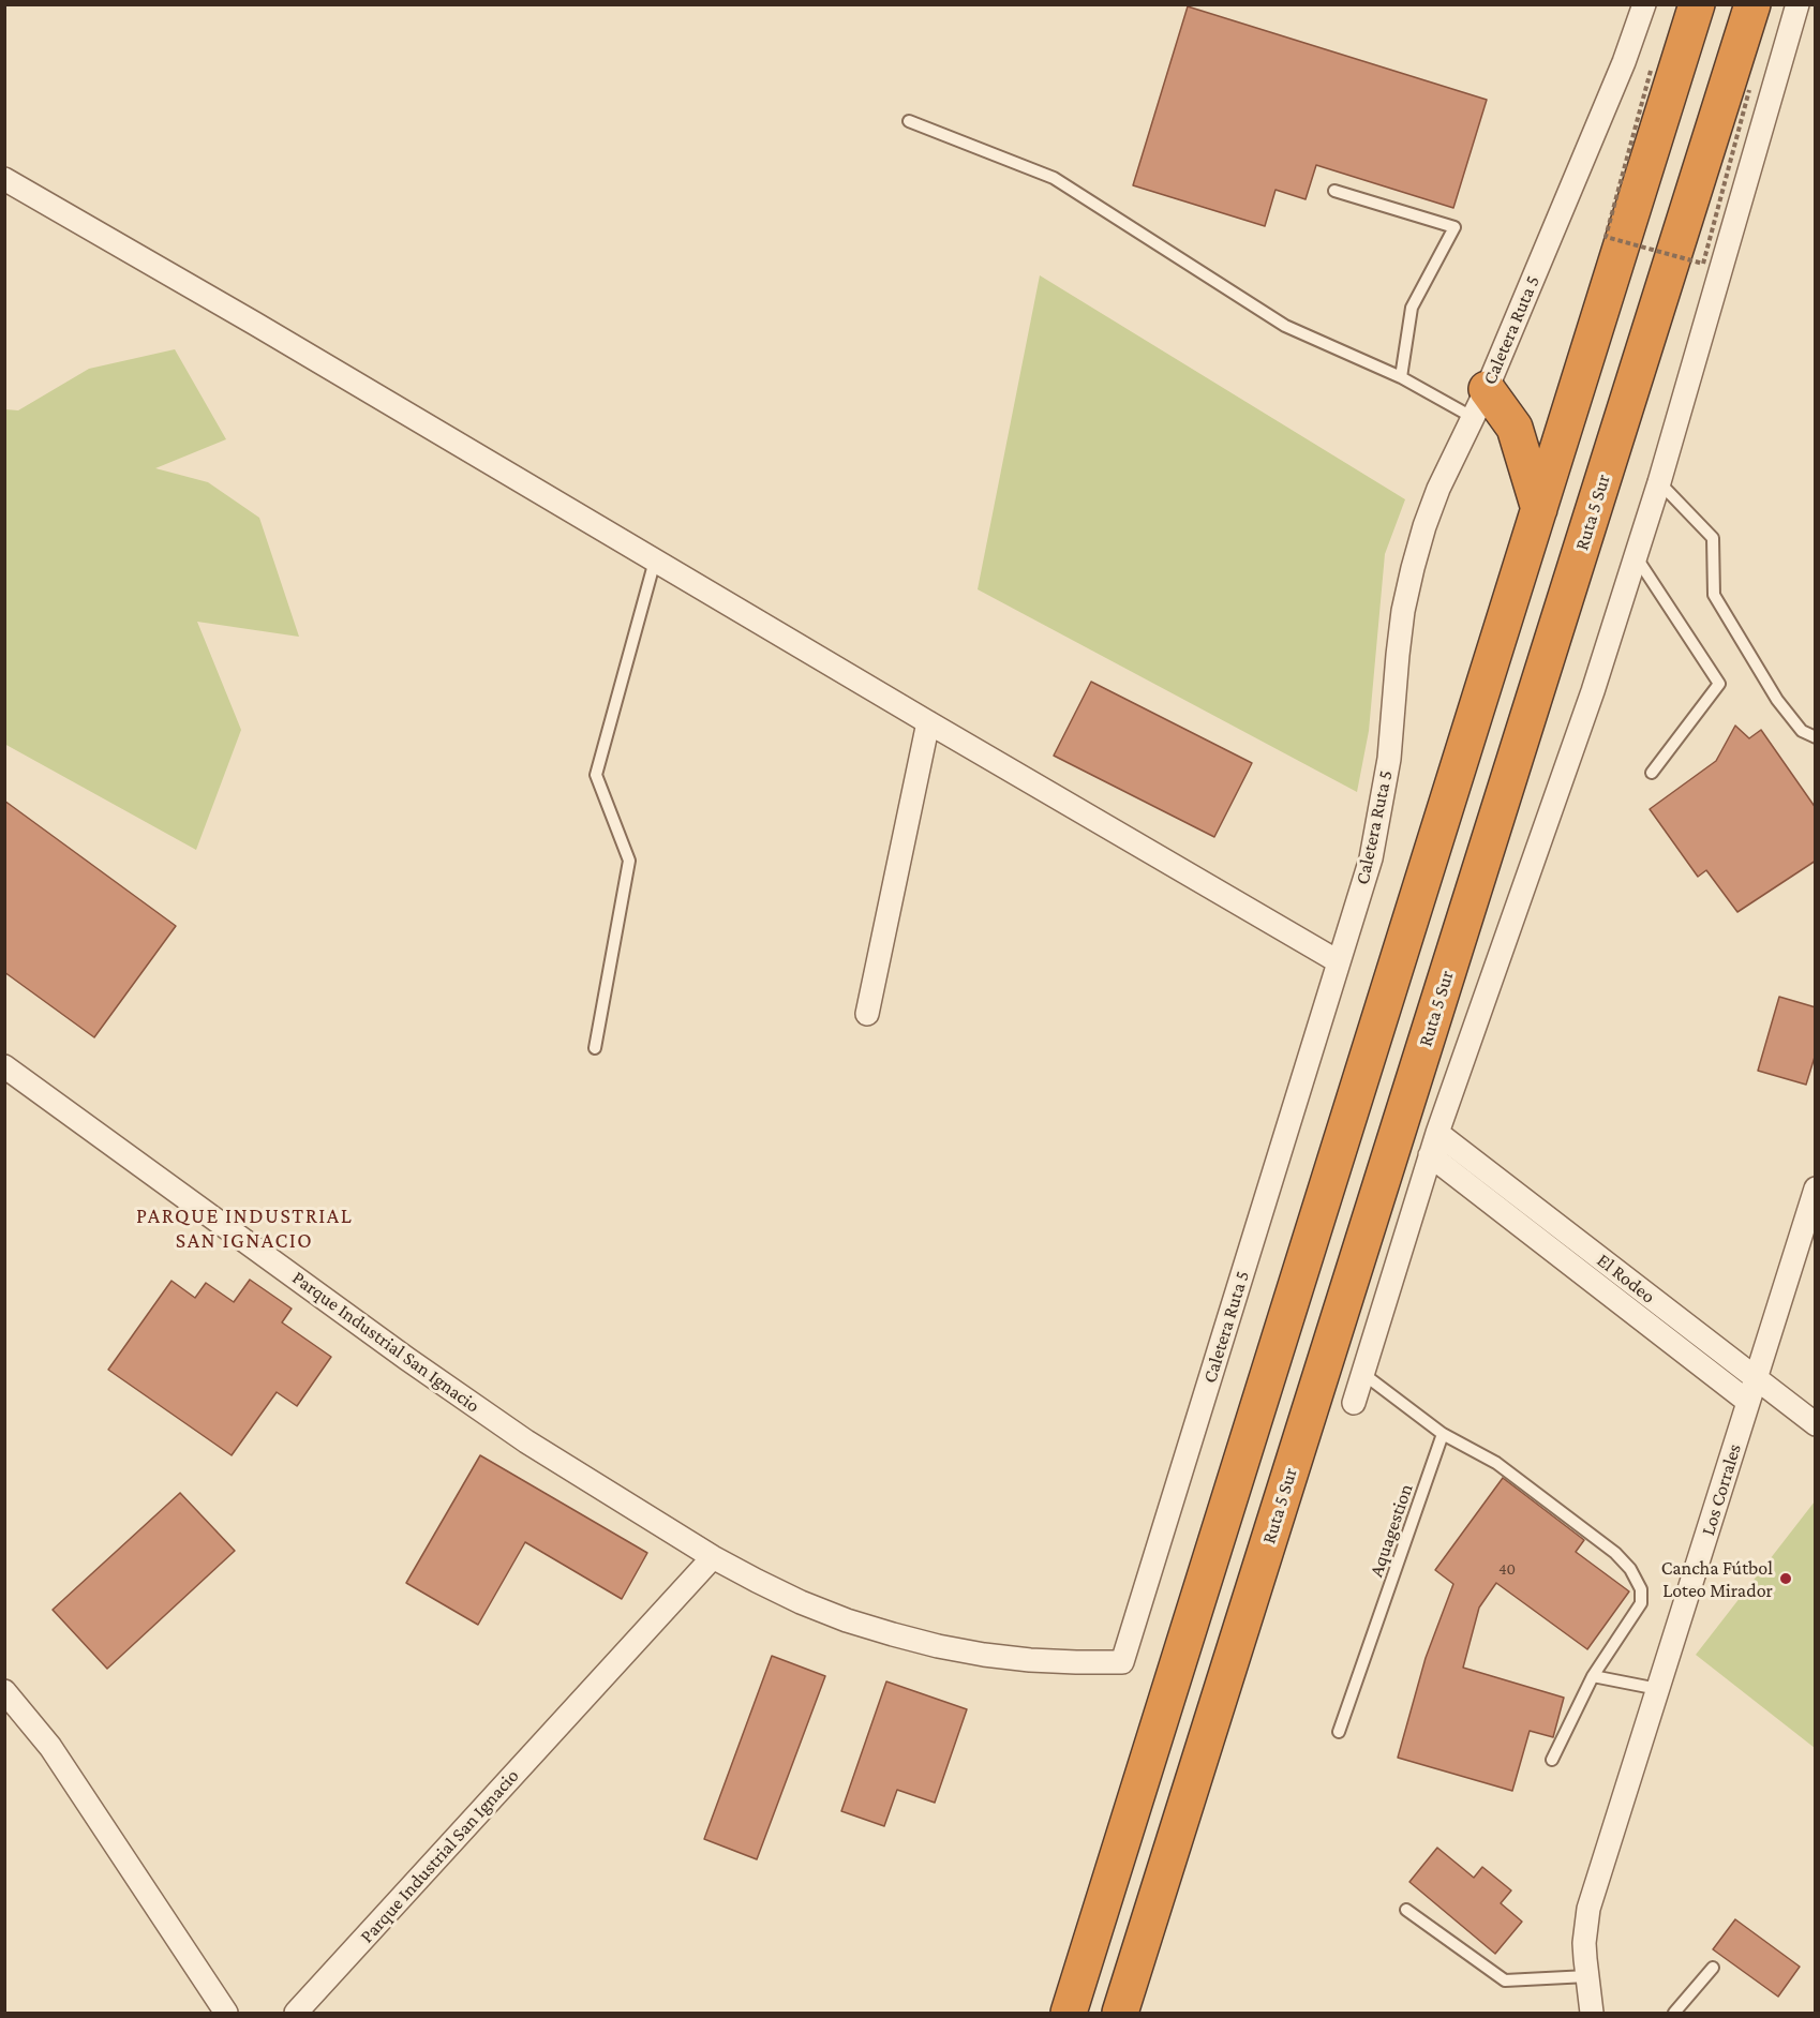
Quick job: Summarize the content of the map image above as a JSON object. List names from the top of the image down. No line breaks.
{"streets":{"highway":["Ruta 5 Sur"],"street":["Caletera Ruta 5","El Rodeo","Parque Industrial San Ignacio","Los Corrales"],"lane":["Aquagestion"]},"crossings":[["Caletera Ruta 5","Parque Industrial San Ignacio"],["El Rodeo","Los Corrales"]],"districts":["PARQUE INDUSTRIAL SAN IGNACIO"],"places":["Cancha Fútbol Loteo Mirador"],"house_numbers":["40"]}
